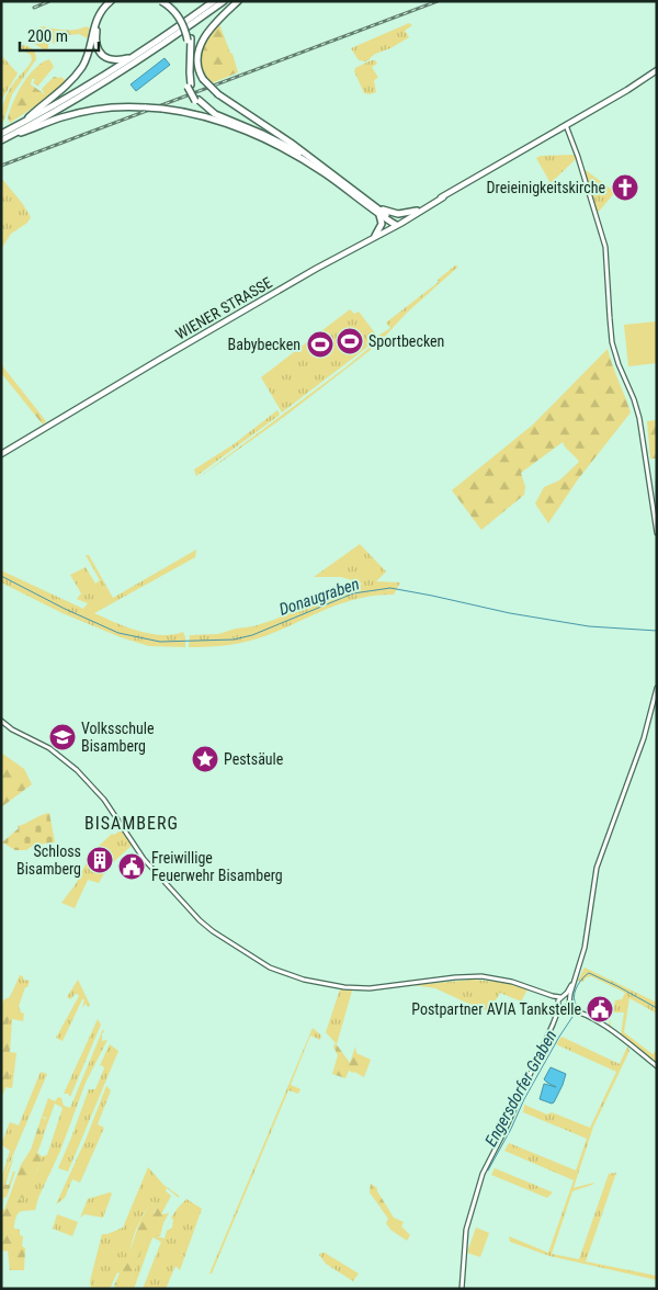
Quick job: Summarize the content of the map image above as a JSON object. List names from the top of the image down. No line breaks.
{"streets":{"main road":["WIENER STRASSE"]},"districts":["BISAMBERG"],"water":["Donaugraben","Engersdorfer Graben"],"places":{"church":["Dreieinigkeitskirche"],"sports":["Sportbecken","Babybecken"],"school or university":["Volksschule Bisamberg"],"place":["Pestsäule"],"building":["Schloss Bisamberg"],"public building":["Freiwillige Feuerwehr Bisamberg","Postpartner AVIA Tankstelle"]},"scale_bar":"200 m"}
